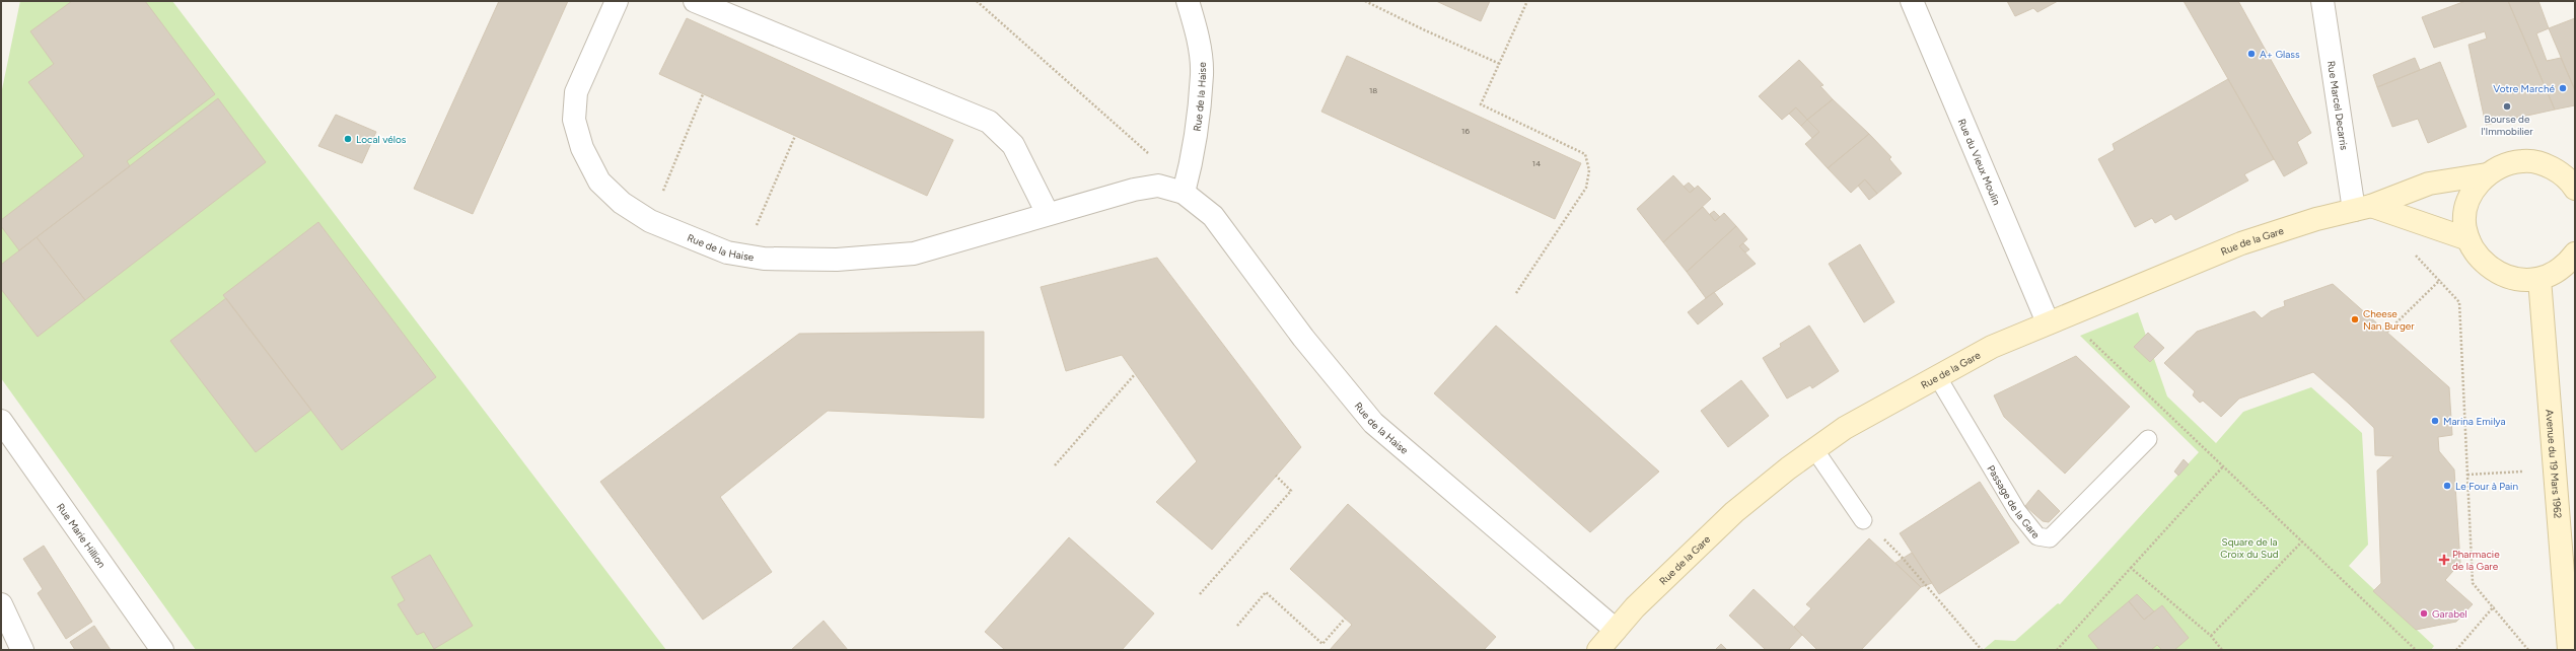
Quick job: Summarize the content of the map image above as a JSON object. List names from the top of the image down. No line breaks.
{"streets":{"street":["Rue de la Haise","Rue Marcel Decarris","Rue du Vieux Moulin","Rue de la Gare","Avenue du 19 Mars 1962","Rue Marie Hillion"],"lane":["Passage de la Gare"]},"crossings":[["Rue de la Haise","Rue de la Gare"],["Rue Marcel Decarris","Rue de la Gare"],["Rue du Vieux Moulin","Rue de la Gare"],["Rue de la Gare","Avenue du 19 Mars 1962"],["Rue de la Gare","Passage de la Gare"]],"parks":["Square de la Croix du Sud"],"places":{"other":["A+ Glass","Votre Marché","Bourse de l'Immobilier","Local vélos","Cheese Nan Burger","Marina Emilya","Le Four à Pain","Garabel"],"health":["Pharmacie de la Gare"]},"house_numbers":["18","16","14"]}
